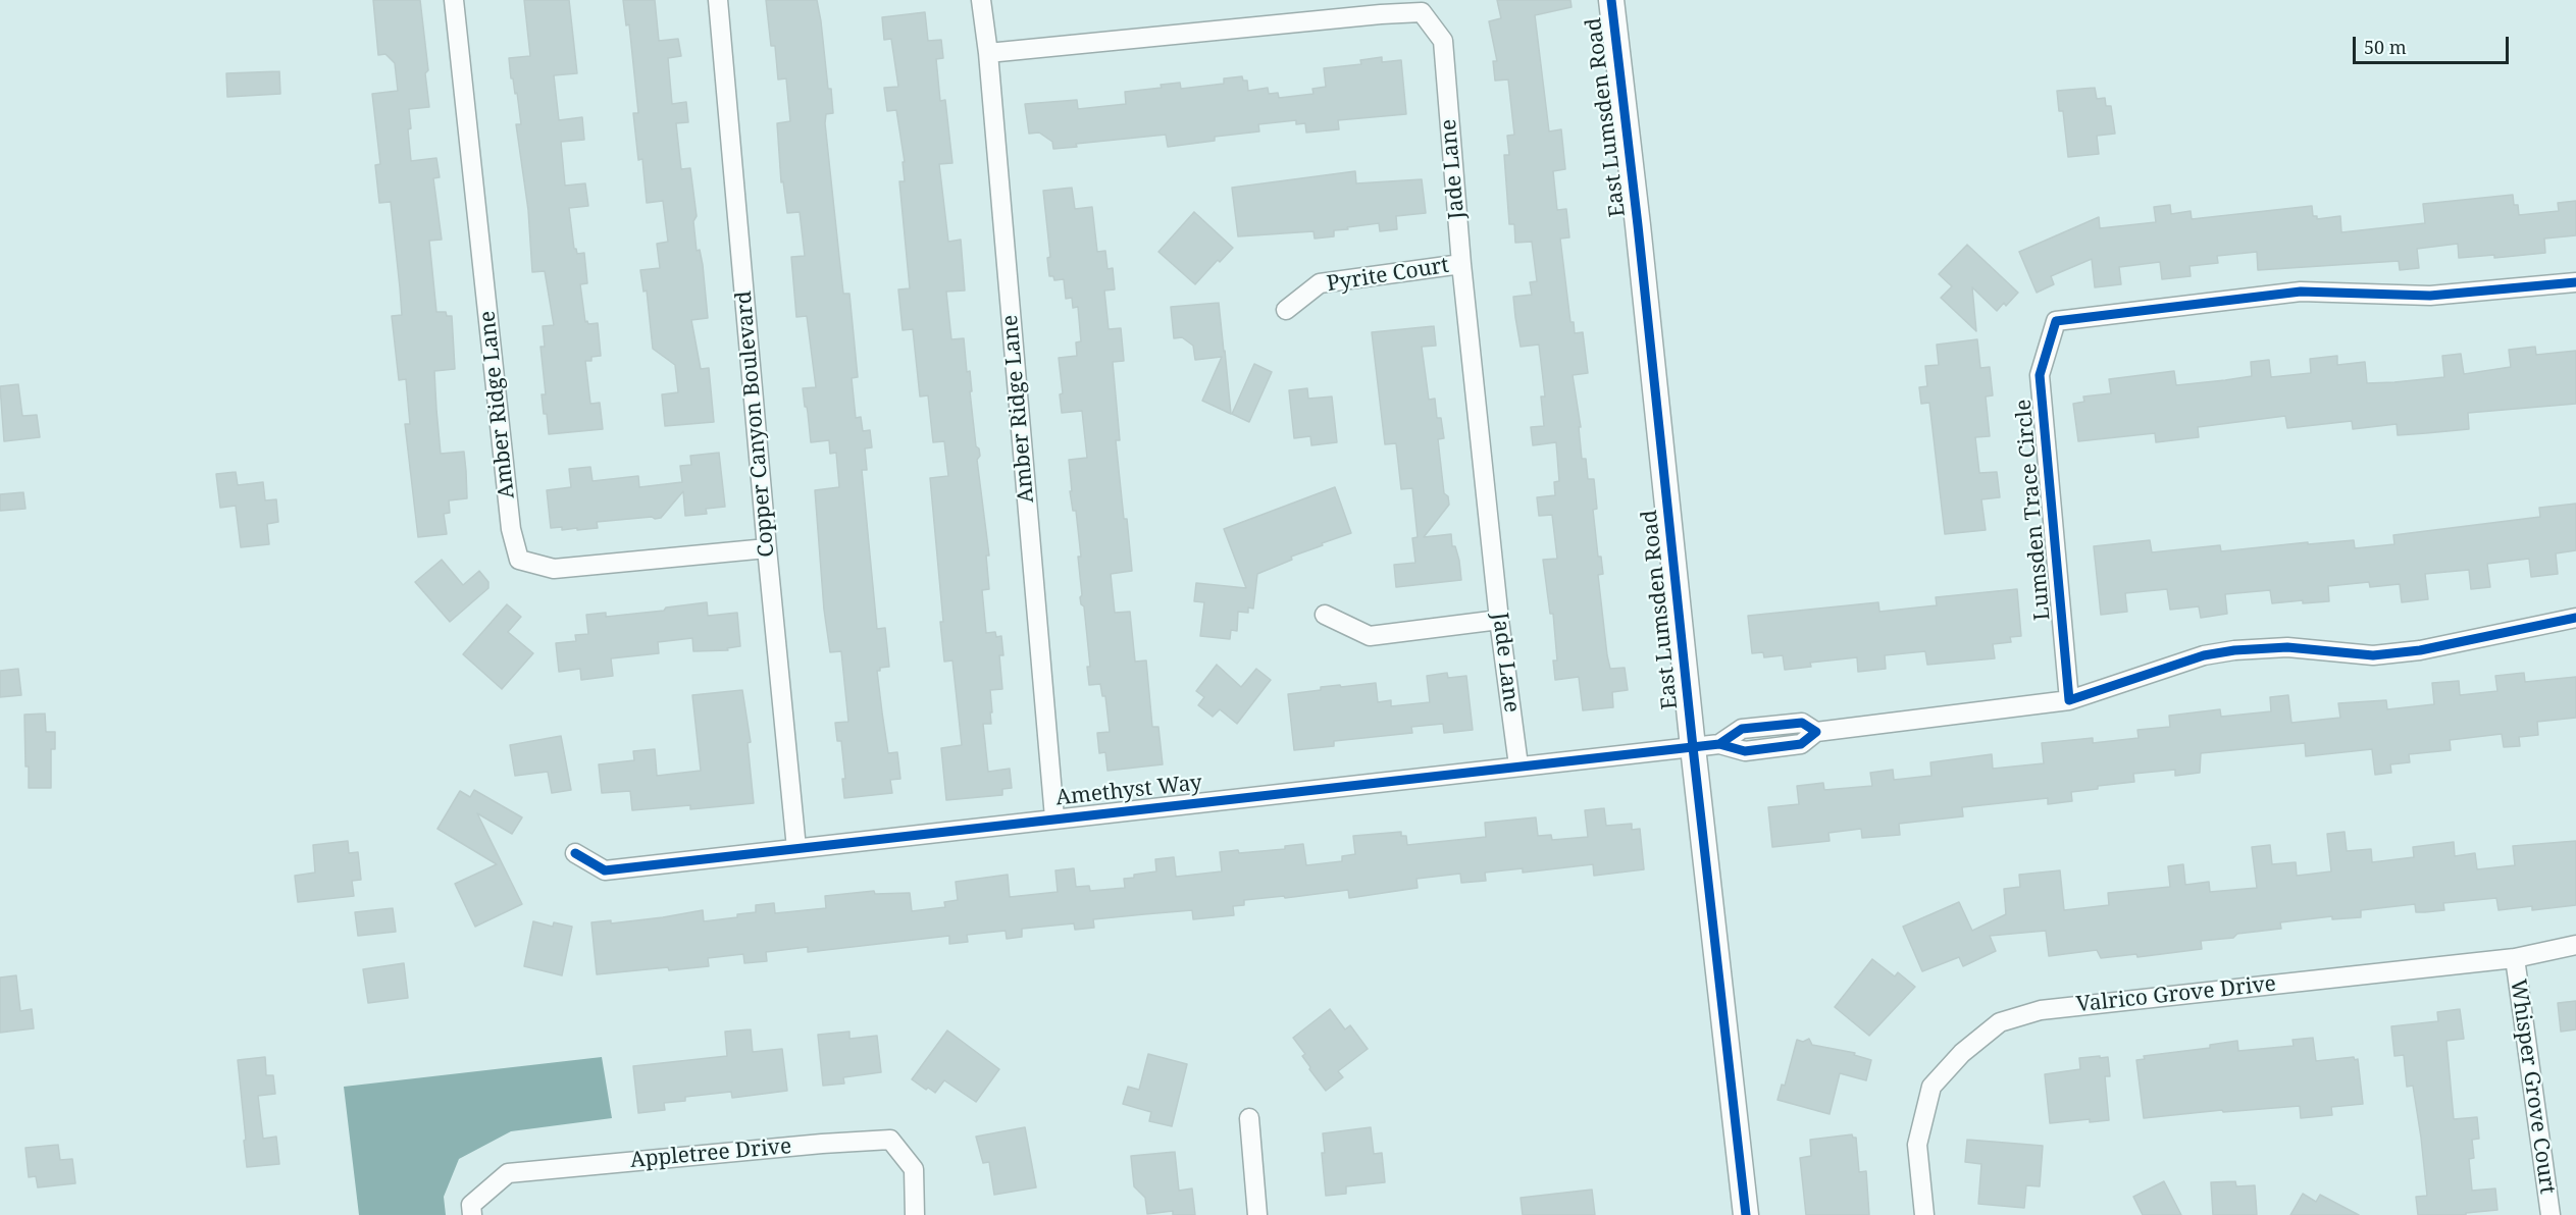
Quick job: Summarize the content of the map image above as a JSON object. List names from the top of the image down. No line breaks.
{"streets":{"street":["East Lumsden Road","Jade Lane","Pyrite Court","Amber Ridge Lane","Copper Canyon Boulevard","Lumsden Trace Circle","Amethyst Way","Valrico Grove Drive","Whisper Grove Court","Appletree Drive"]},"crossings":[["East Lumsden Road","Amethyst Way"],["Jade Lane","Pyrite Court"],["Jade Lane","Amber Ridge Lane"],["Jade Lane","Amethyst Way"],["Amber Ridge Lane","Copper Canyon Boulevard"],["Amber Ridge Lane","Amethyst Way"],["Copper Canyon Boulevard","Amethyst Way"],["Valrico Grove Drive","Whisper Grove Court"]],"scale_bar":"50 m"}
